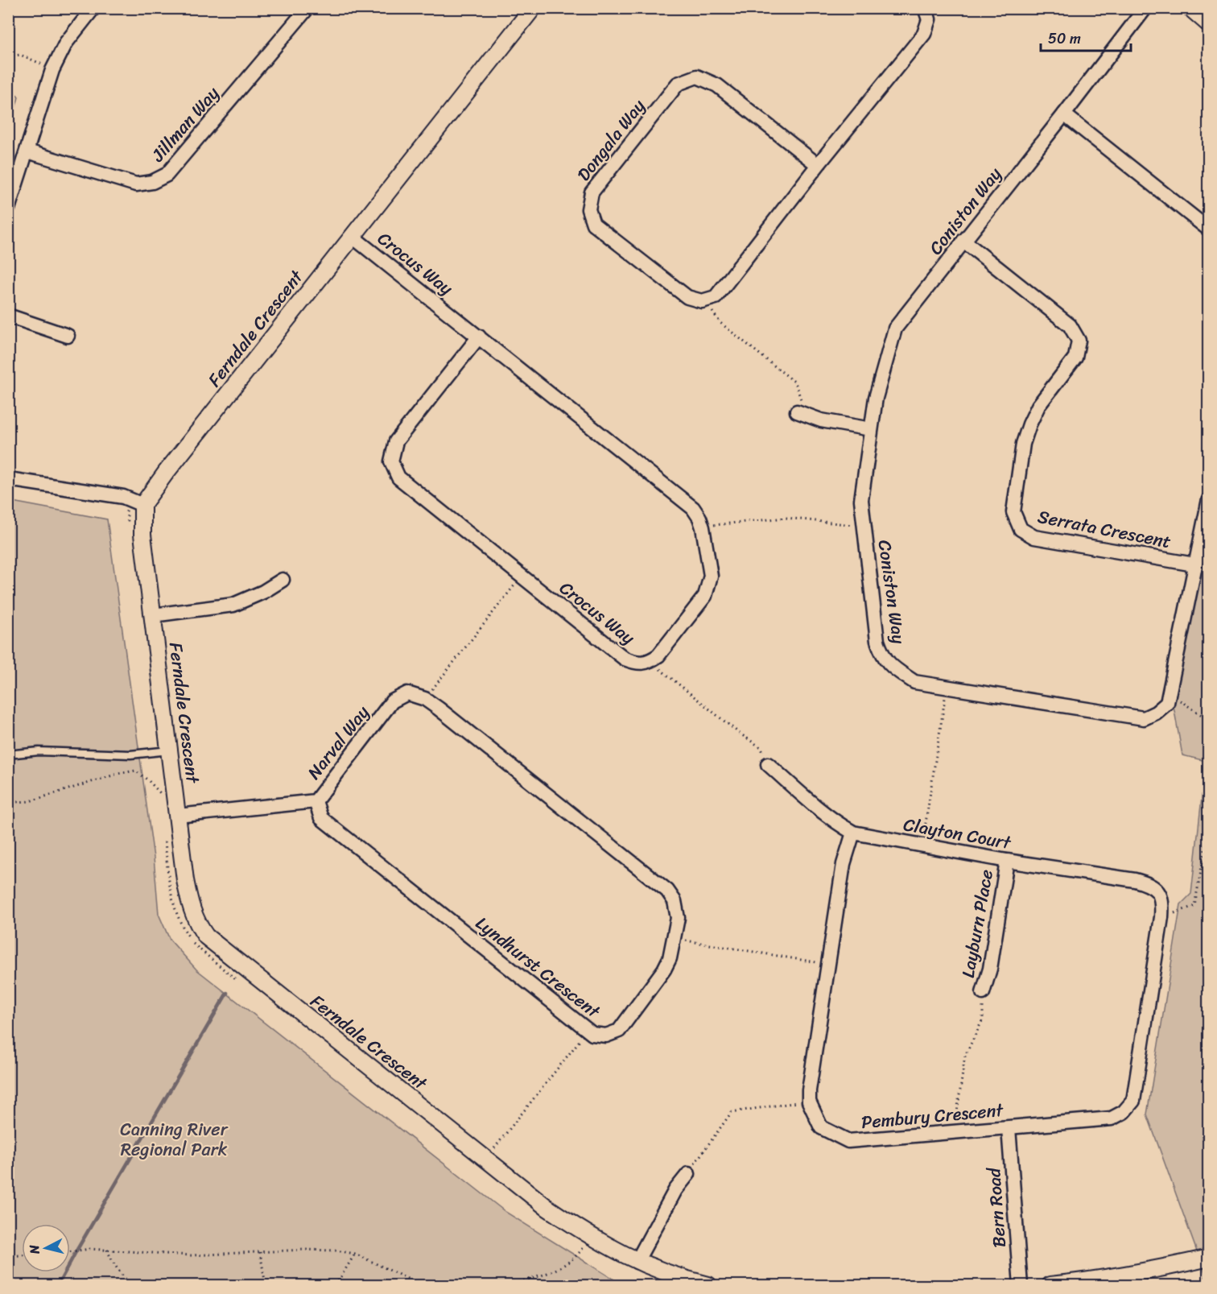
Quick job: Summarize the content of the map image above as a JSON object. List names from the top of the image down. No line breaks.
{"streets":{"street":["Jillman Way","Dongala Way","Coniston Way","Crocus Way","Ferndale Crescent","Serrata Crescent","Narval Way","Clayton Court","Layburn Place","Lyndhurst Crescent","Pembury Crescent","Bern Road"]},"crossings":[["Coniston Way","Serrata Crescent"],["Crocus Way","Ferndale Crescent"],["Ferndale Crescent","Narval Way"],["Narval Way","Lyndhurst Crescent"],["Clayton Court","Layburn Place"],["Clayton Court","Pembury Crescent"],["Pembury Crescent","Bern Road"]],"parks":["Canning River Regional Park"],"scale_bar":"50 m","north":"left"}
